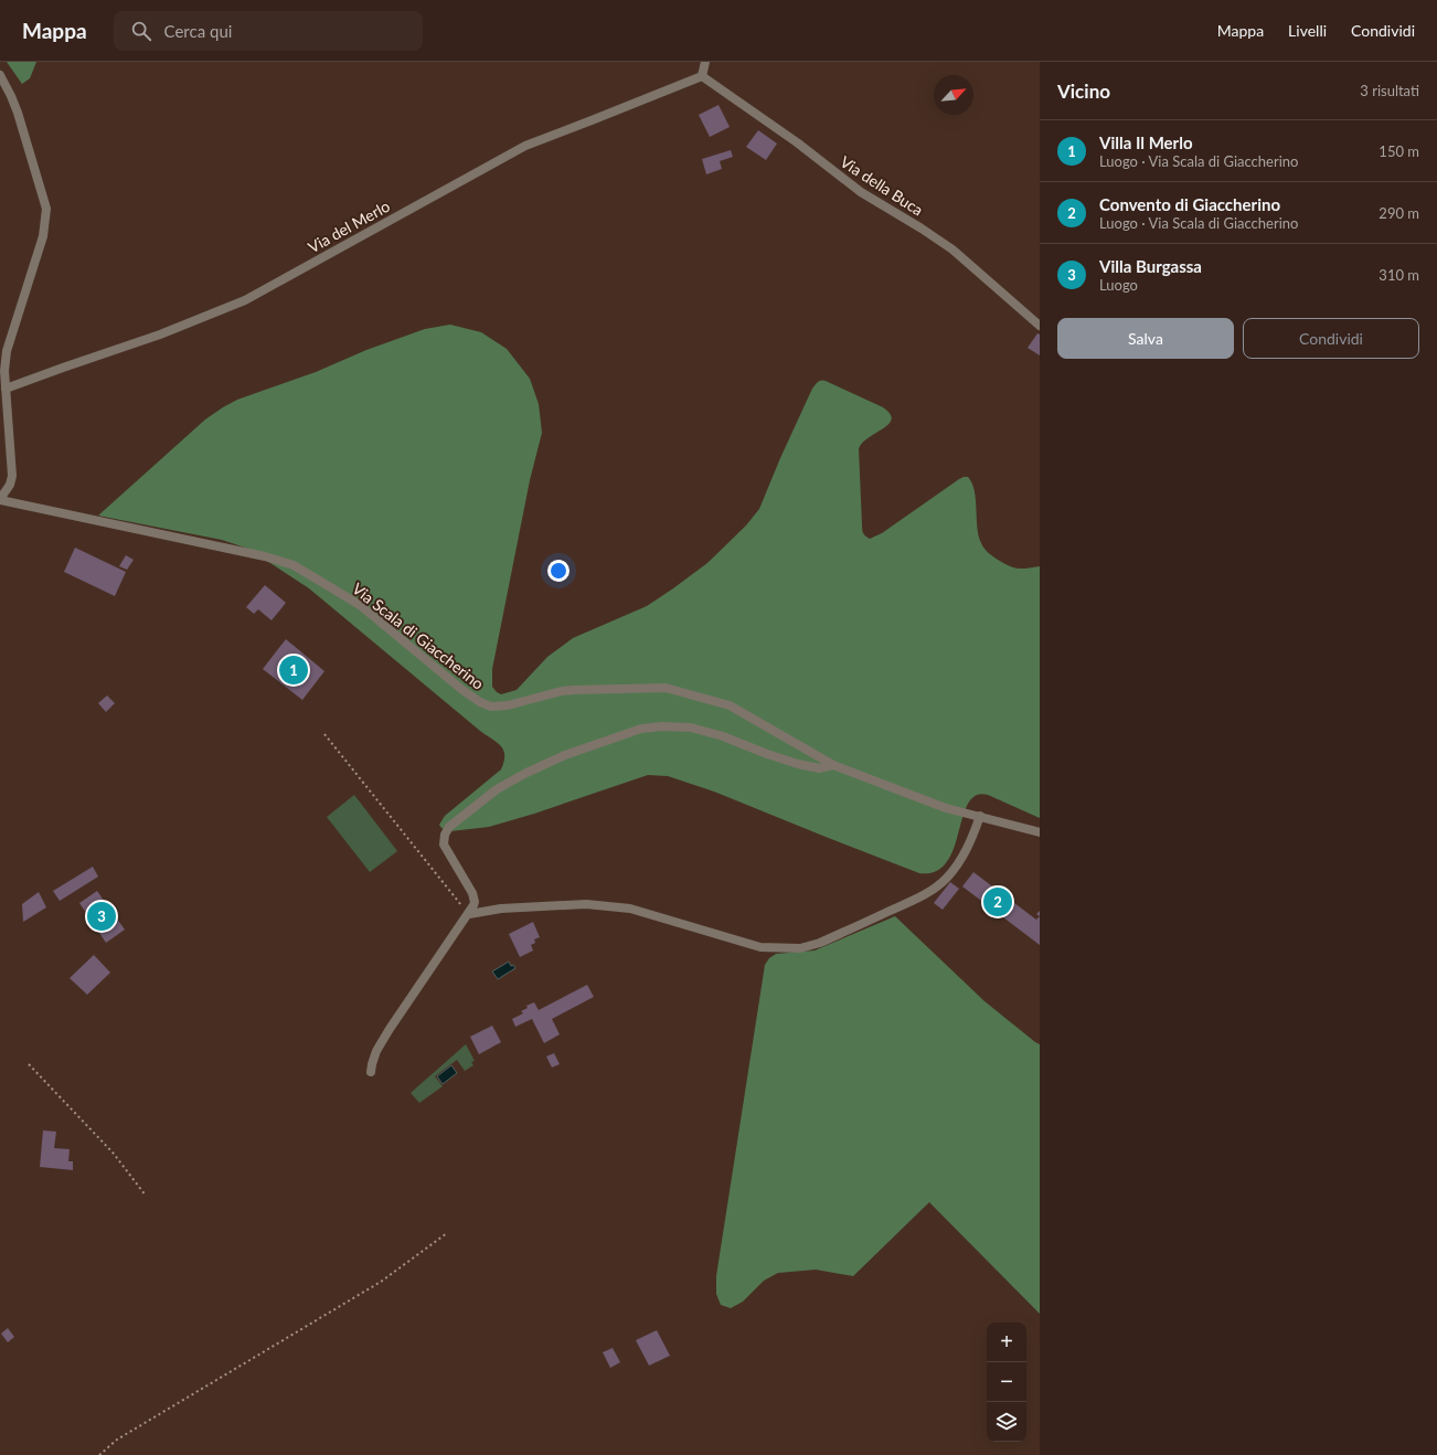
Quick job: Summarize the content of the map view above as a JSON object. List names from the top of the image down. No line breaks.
{"streets":{"street":["Via della Buca","Via del Merlo","Via Scala di Giaccherino"]},"crossings":[["Via della Buca","Via del Merlo"]],"north":"top right","page":{"header":"Mappa","search":"Cerca qui","nav":["Mappa","Livelli","Condividi"],"heading":["Vicino","3 risultati"],"list":[{"mark":"1","name":"Villa Il Merlo","note":"Luogo · Via Scala di Giaccherino","value":"150 m"},{"mark":"2","name":"Convento di Giaccherino","note":"Luogo · Via Scala di Giaccherino","value":"290 m"},{"mark":"3","name":"Villa Burgassa","note":"Luogo","value":"310 m"}],"buttons":["Salva","Condividi"],"pins":["1","2","3"],"map_buttons":["+","−"]}}
